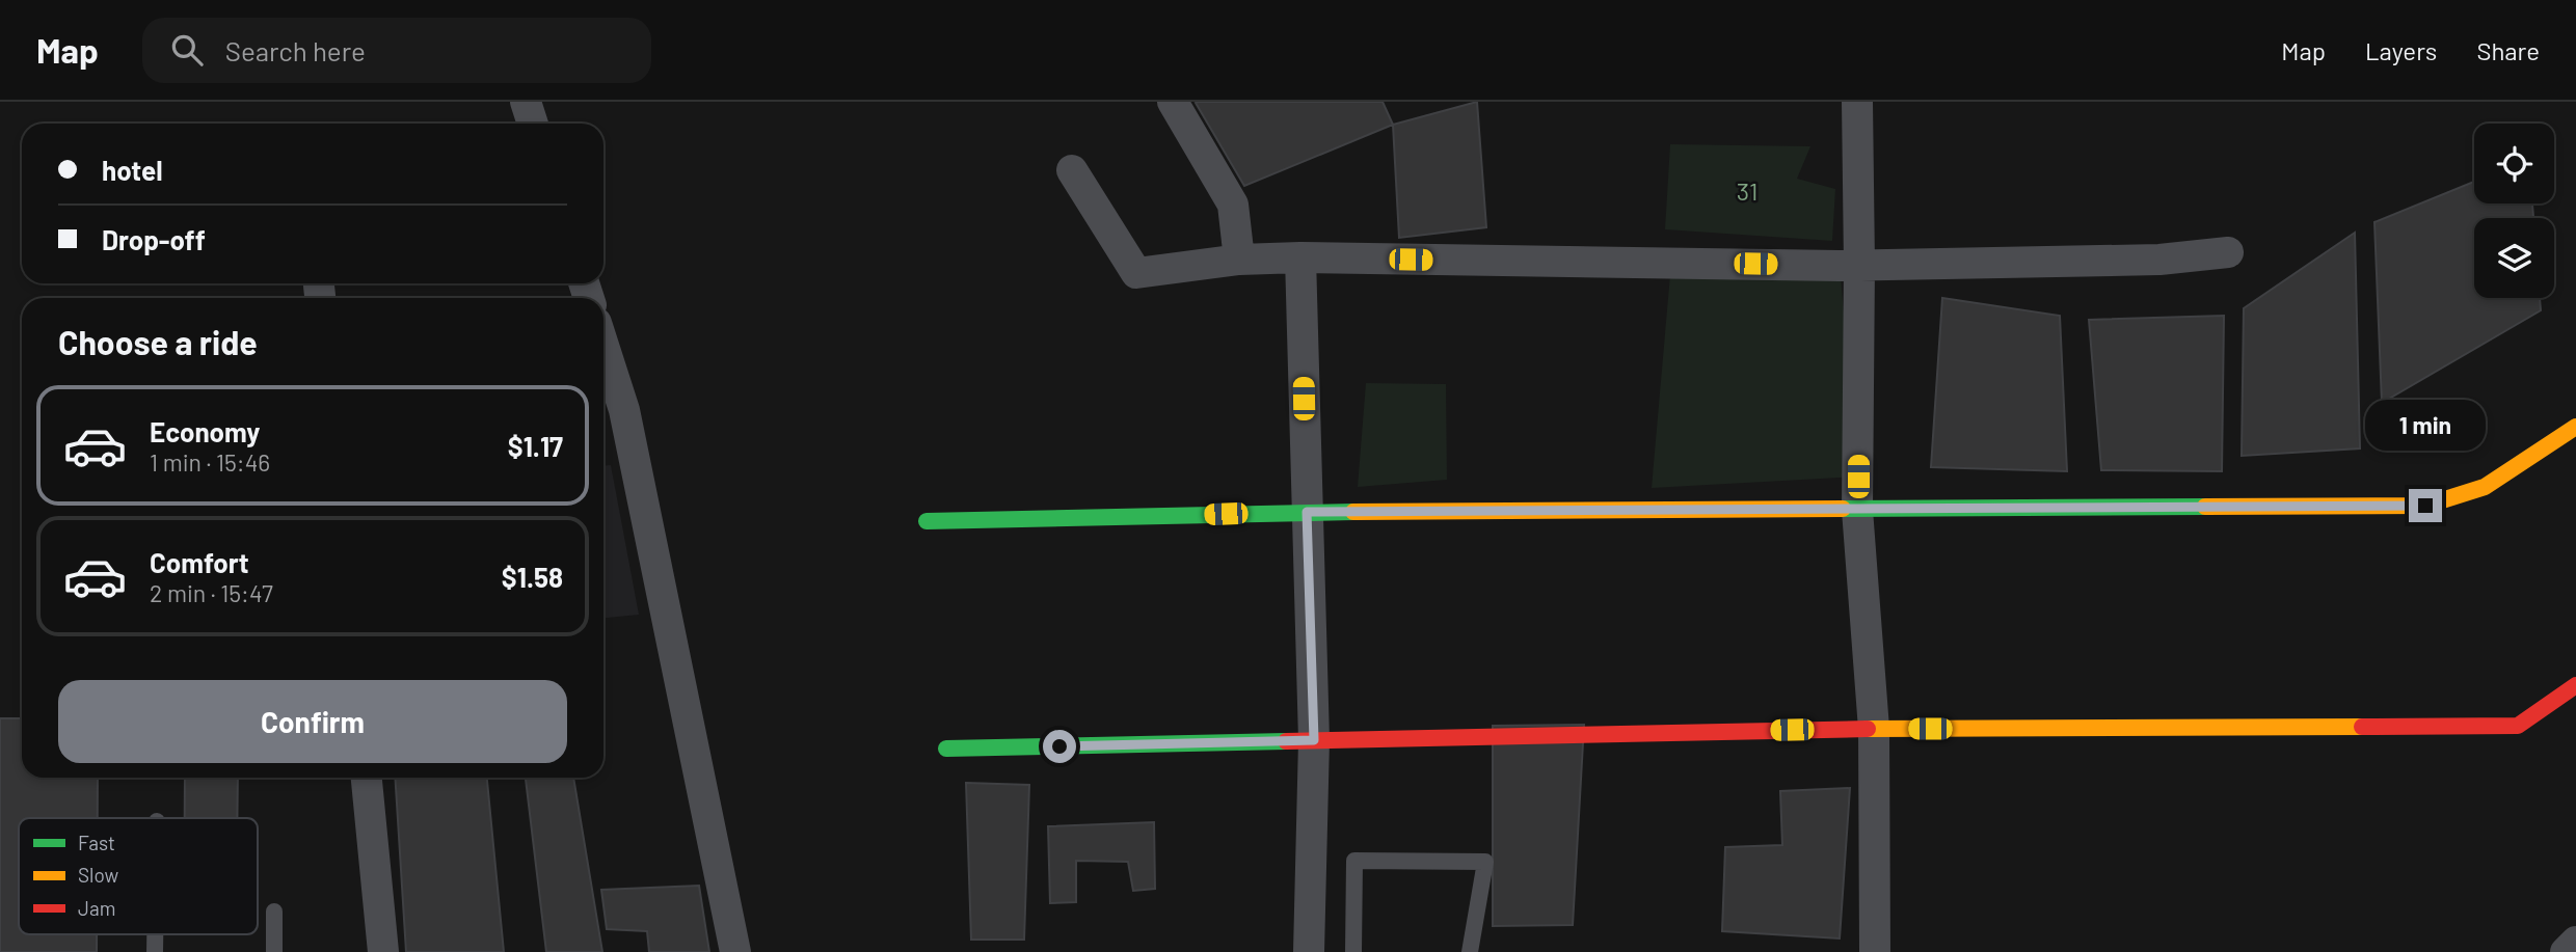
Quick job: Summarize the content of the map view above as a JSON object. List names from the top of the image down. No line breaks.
{"parks":["31"],"legend":["Fast","Slow","Jam"],"page":{"header":"Map","search":"Search here","nav":["Map","Layers","Share"],"banner":["hotel","Drop-off"],"heading":"Choose a ride","list":[{"name":"Economy","note":"1 min · 15:46","value":"$1.17"},{"name":"Comfort","note":"2 min · 15:47","value":"$1.58"}],"bubble":"1 min","buttons":"Confirm"}}
